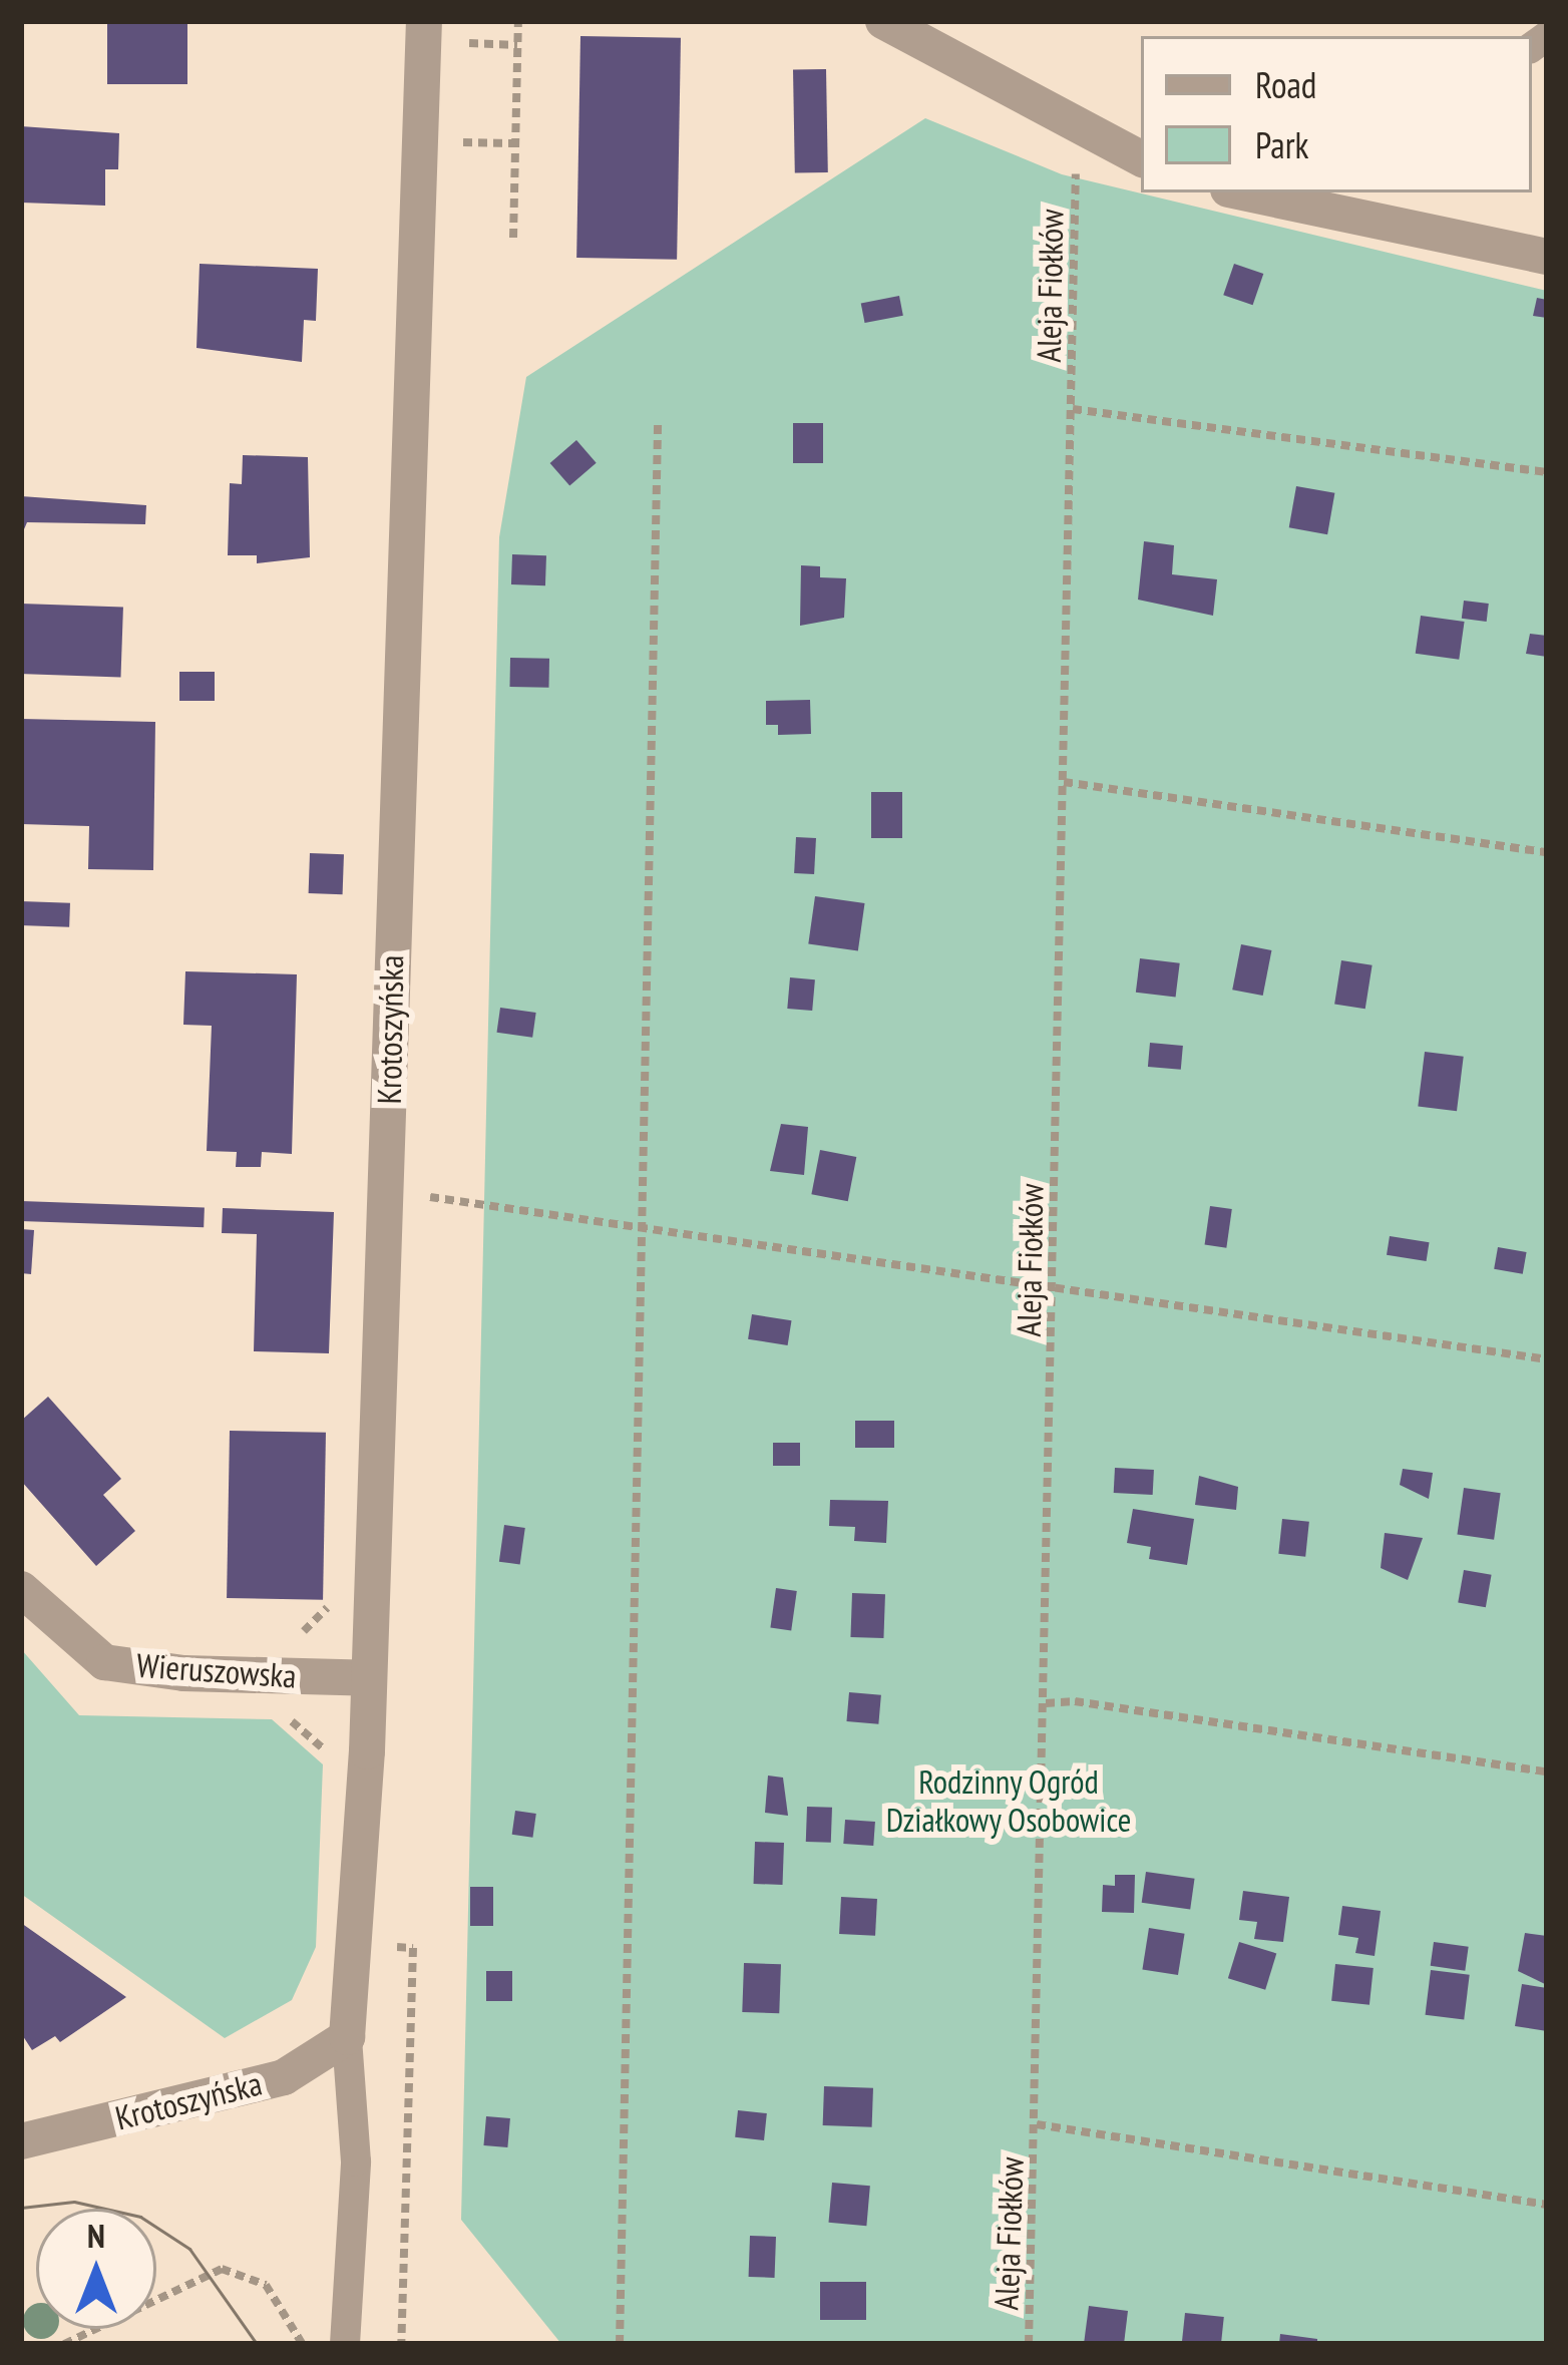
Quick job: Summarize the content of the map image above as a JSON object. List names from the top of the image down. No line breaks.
{"streets":{"street":["Krotoszyńska","Wieruszowska"],"path":["Aleja Fiołków"]},"crossings":[["Krotoszyńska","Wieruszowska"]],"parks":["Rodzinny Ogród Działkowy Osobowice"],"legend":["Road","Park"],"north":"top"}
